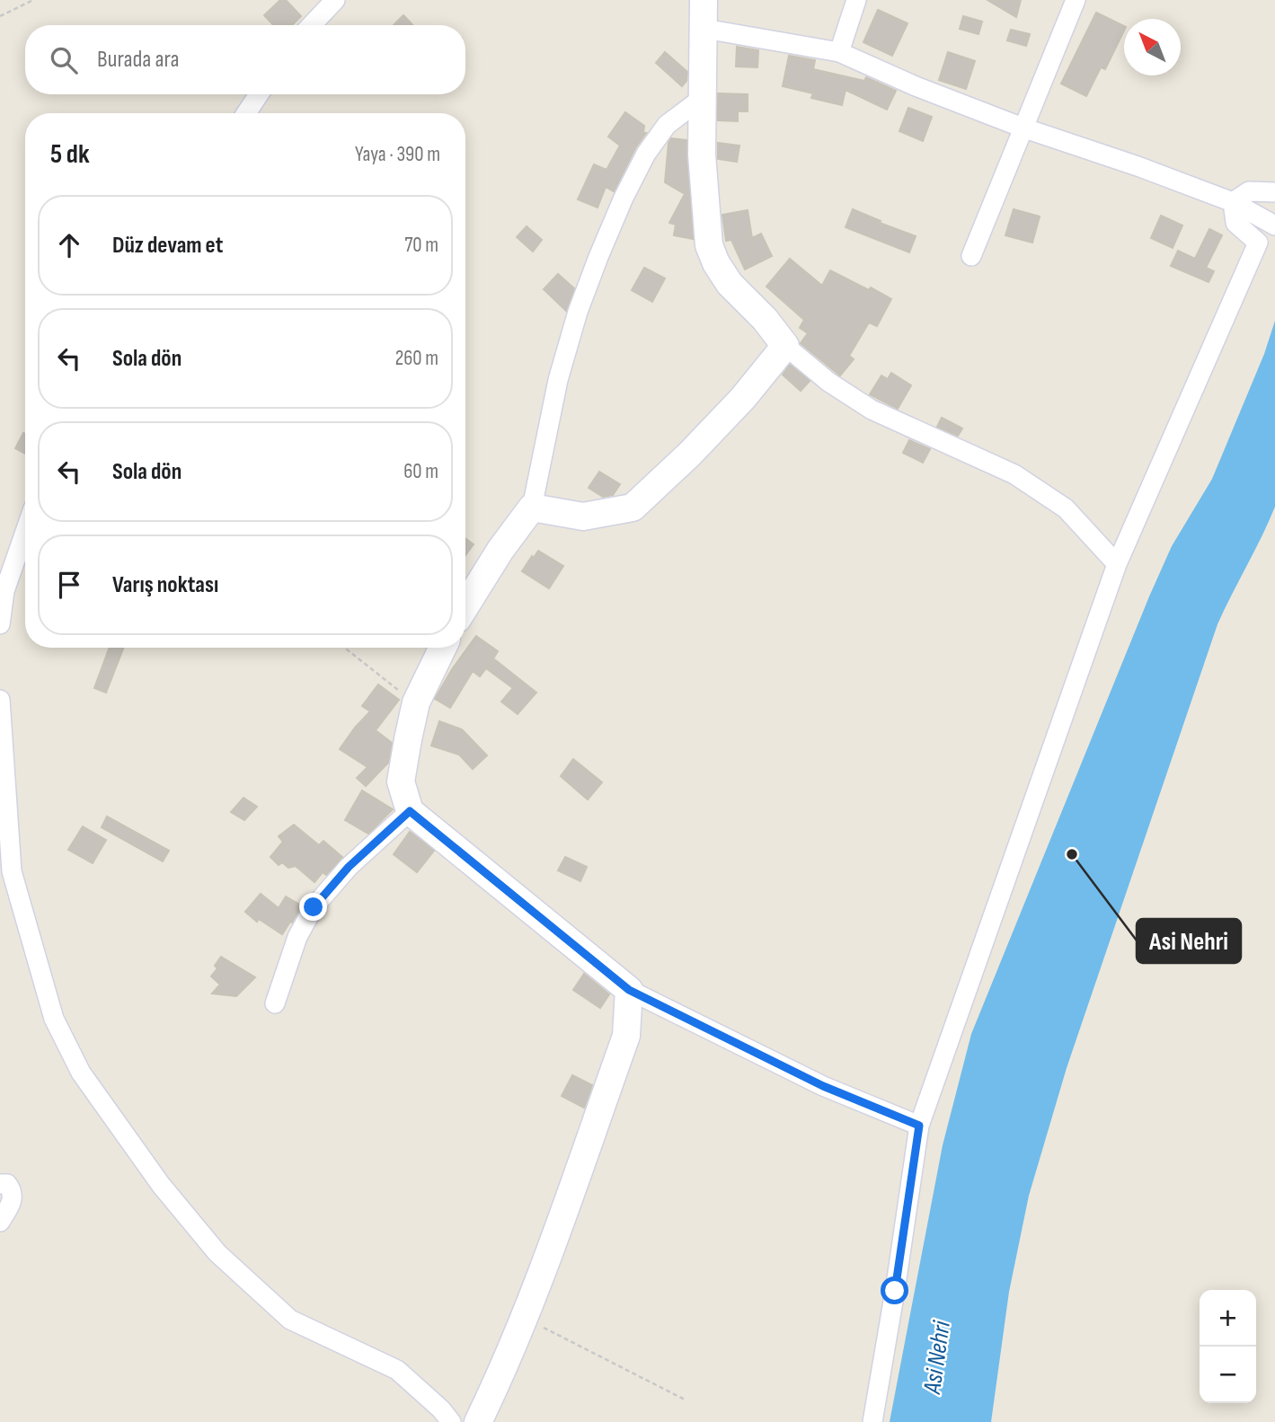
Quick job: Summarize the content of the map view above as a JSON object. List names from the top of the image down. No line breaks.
{"water":["Asi Nehri"],"places":["Asi Nehri"],"north":"top left","page":{"search":"Burada ara","heading":["5 dk","Yaya · 390 m"],"list":[["Düz devam et","70 m"],["Sola dön","260 m"],["Sola dön","60 m"],"Varış noktası"],"map_buttons":["+","−"]}}
